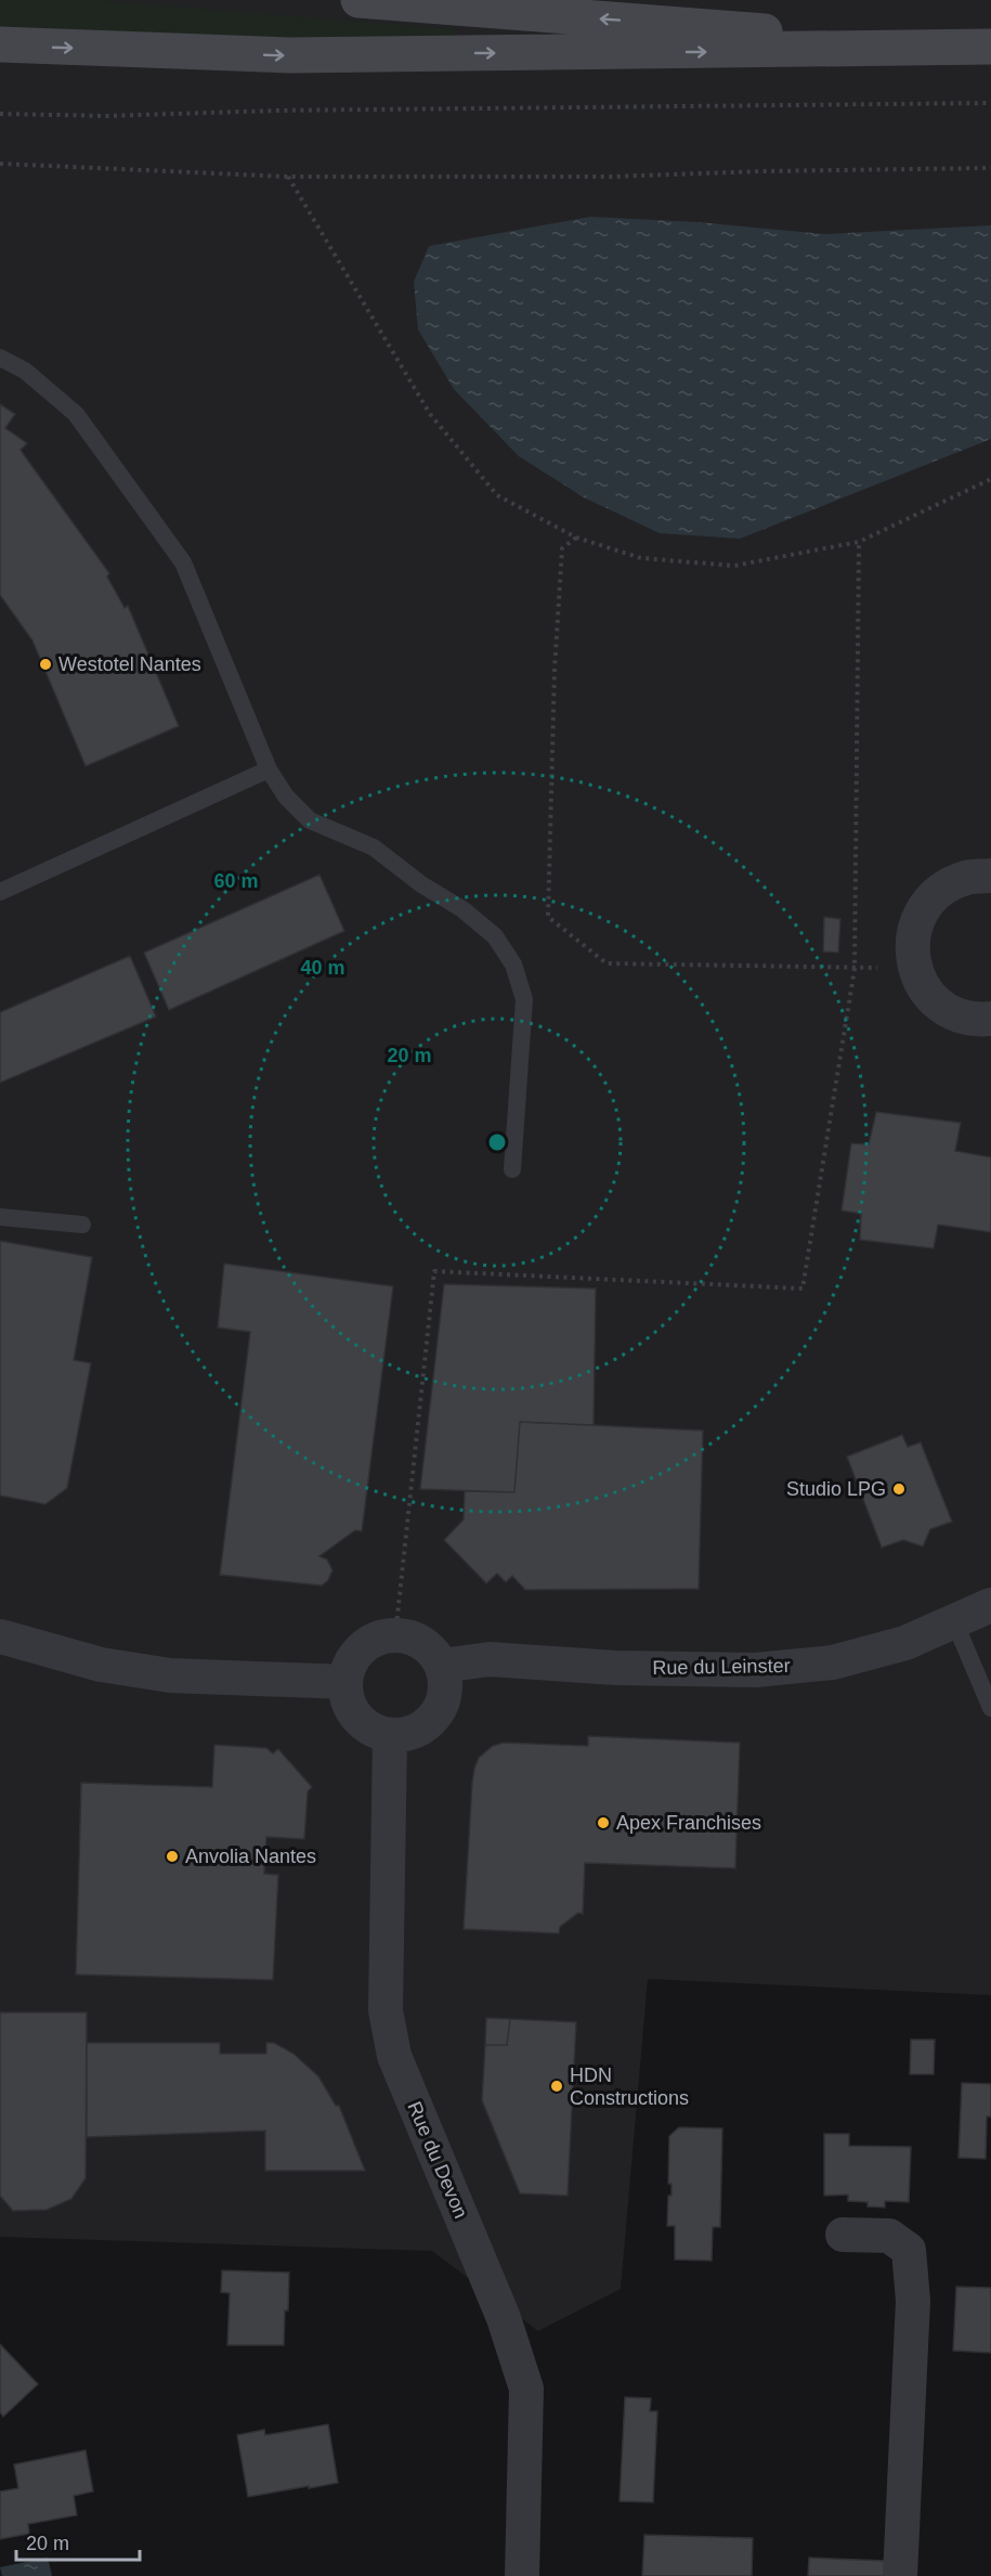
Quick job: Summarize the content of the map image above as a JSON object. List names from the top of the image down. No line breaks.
{"streets":{"street":["Rue du Leinster","Rue du Devon"]},"crossings":[["Rue du Leinster","Rue du Devon"]],"places":["Westotel Nantes","Studio LPG","Apex Franchises","Anvolia Nantes","HDN Constructions"],"scale_bar":"20 m","rings":["60 m","40 m","20 m"]}
